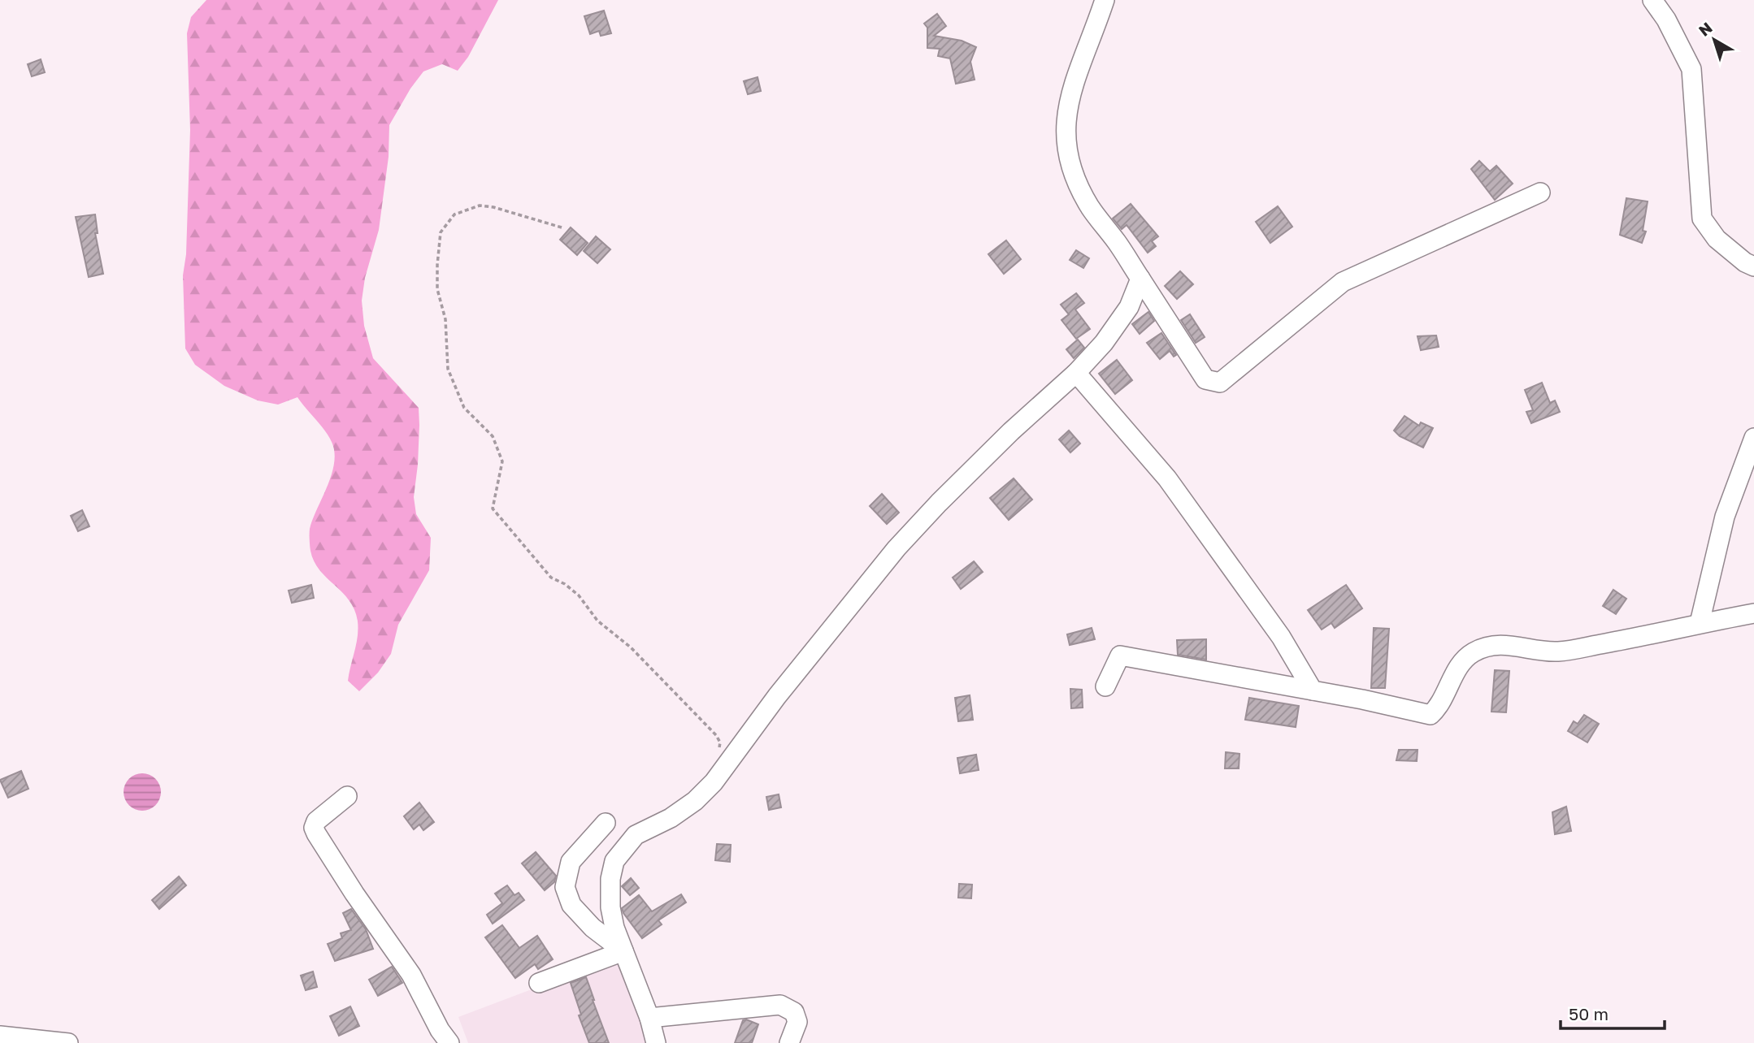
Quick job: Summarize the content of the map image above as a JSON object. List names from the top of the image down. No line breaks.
{"scale_bar":"50 m","north":"top left"}
